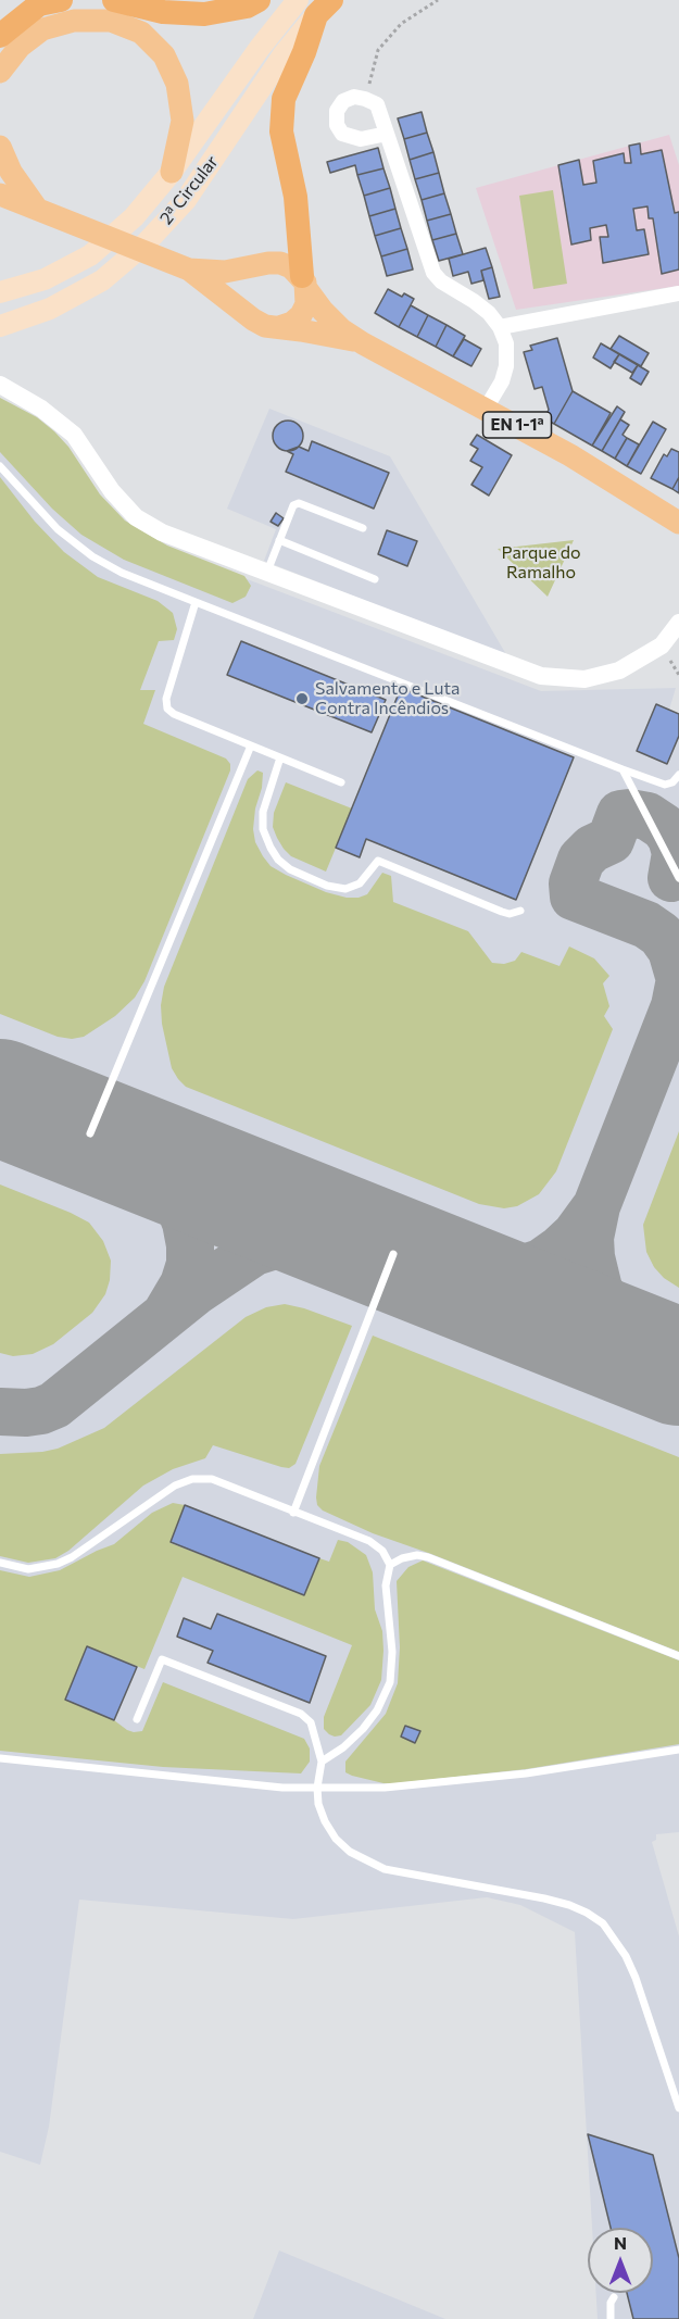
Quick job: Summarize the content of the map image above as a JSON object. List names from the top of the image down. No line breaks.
{"streets":{"main road":["2ª Circular","EN 1-1ª"]},"parks":["Parque do Ramalho"],"places":["Salvamento e Luta Contra Incêndios"],"north":"top"}
